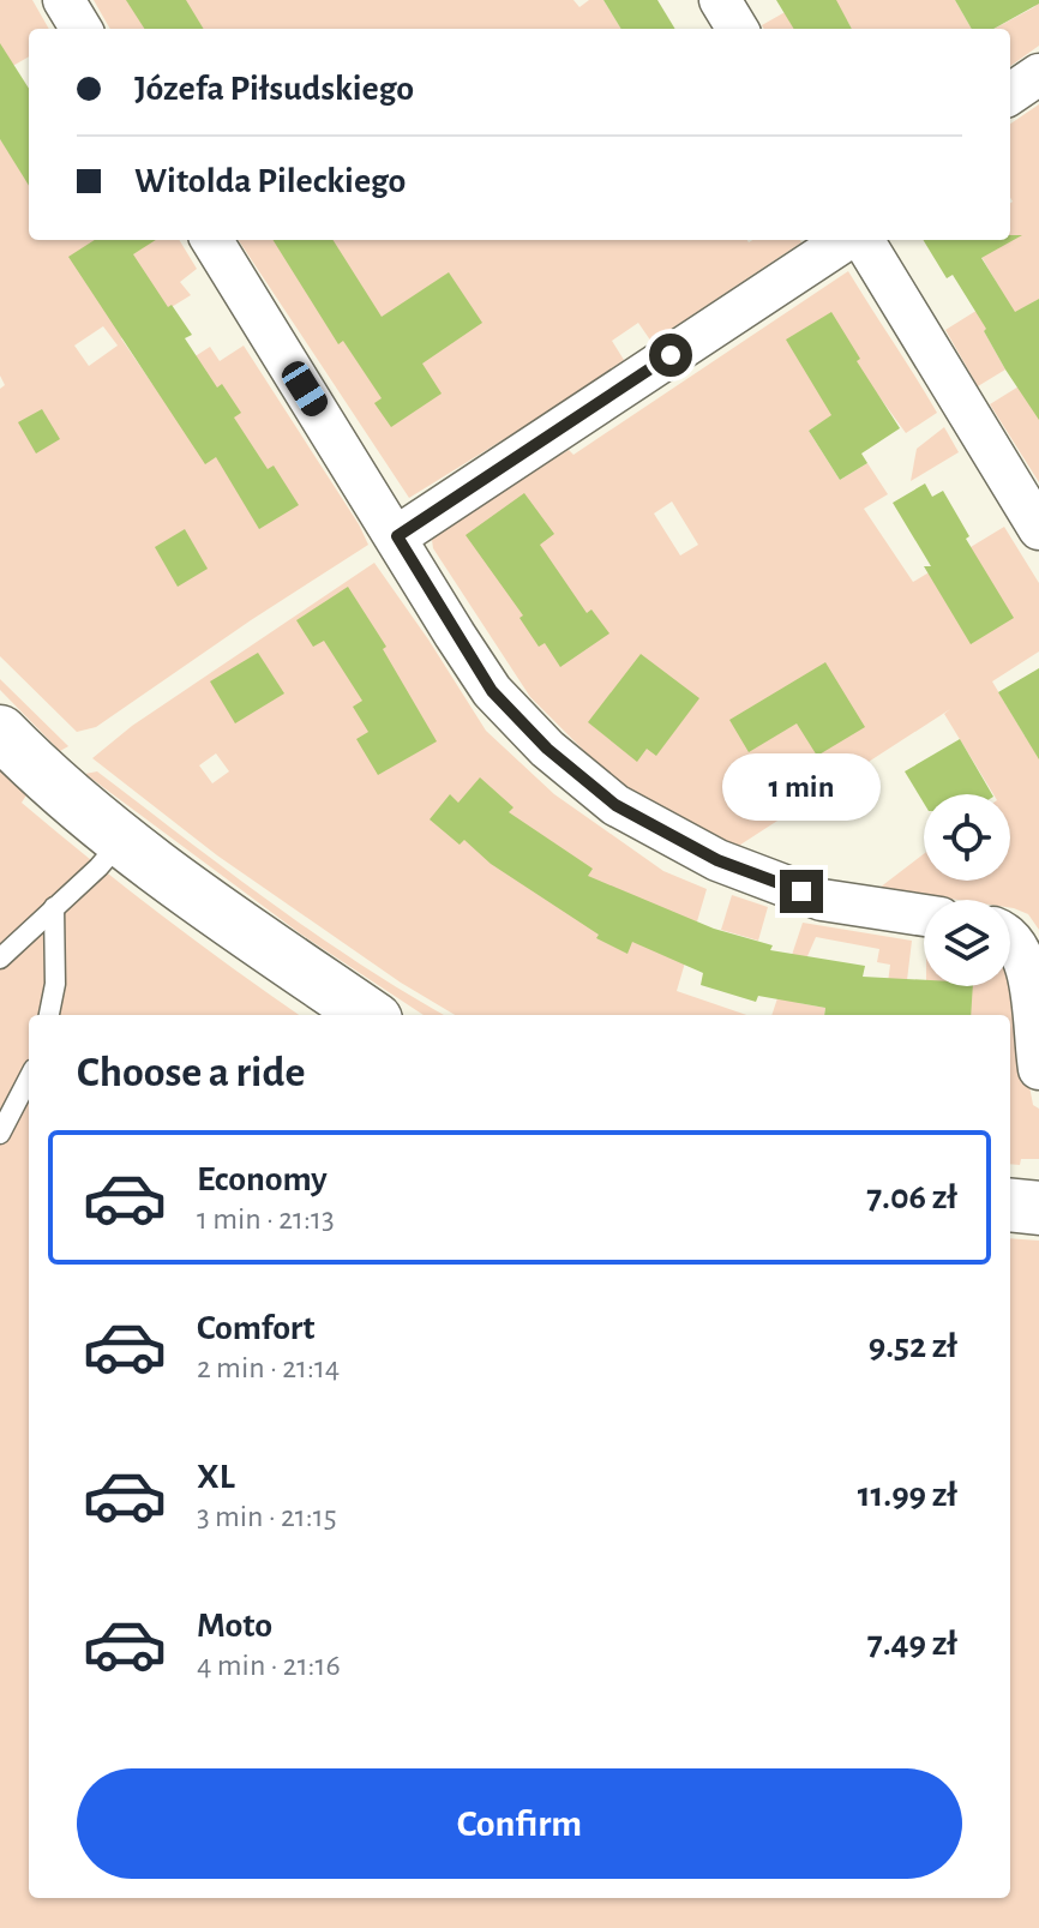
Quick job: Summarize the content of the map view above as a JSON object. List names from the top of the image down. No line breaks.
{"page":{"banner":["Józefa Piłsudskiego","Witolda Pileckiego"],"bubble":"1 min","heading":"Choose a ride","list":[{"name":"Economy","note":"1 min · 21:13","value":"7.06 zł"},{"name":"Comfort","note":"2 min · 21:14","value":"9.52 zł"},{"name":"XL","note":"3 min · 21:15","value":"11.99 zł"},{"name":"Moto","note":"4 min · 21:16","value":"7.49 zł"}],"buttons":"Confirm"}}
